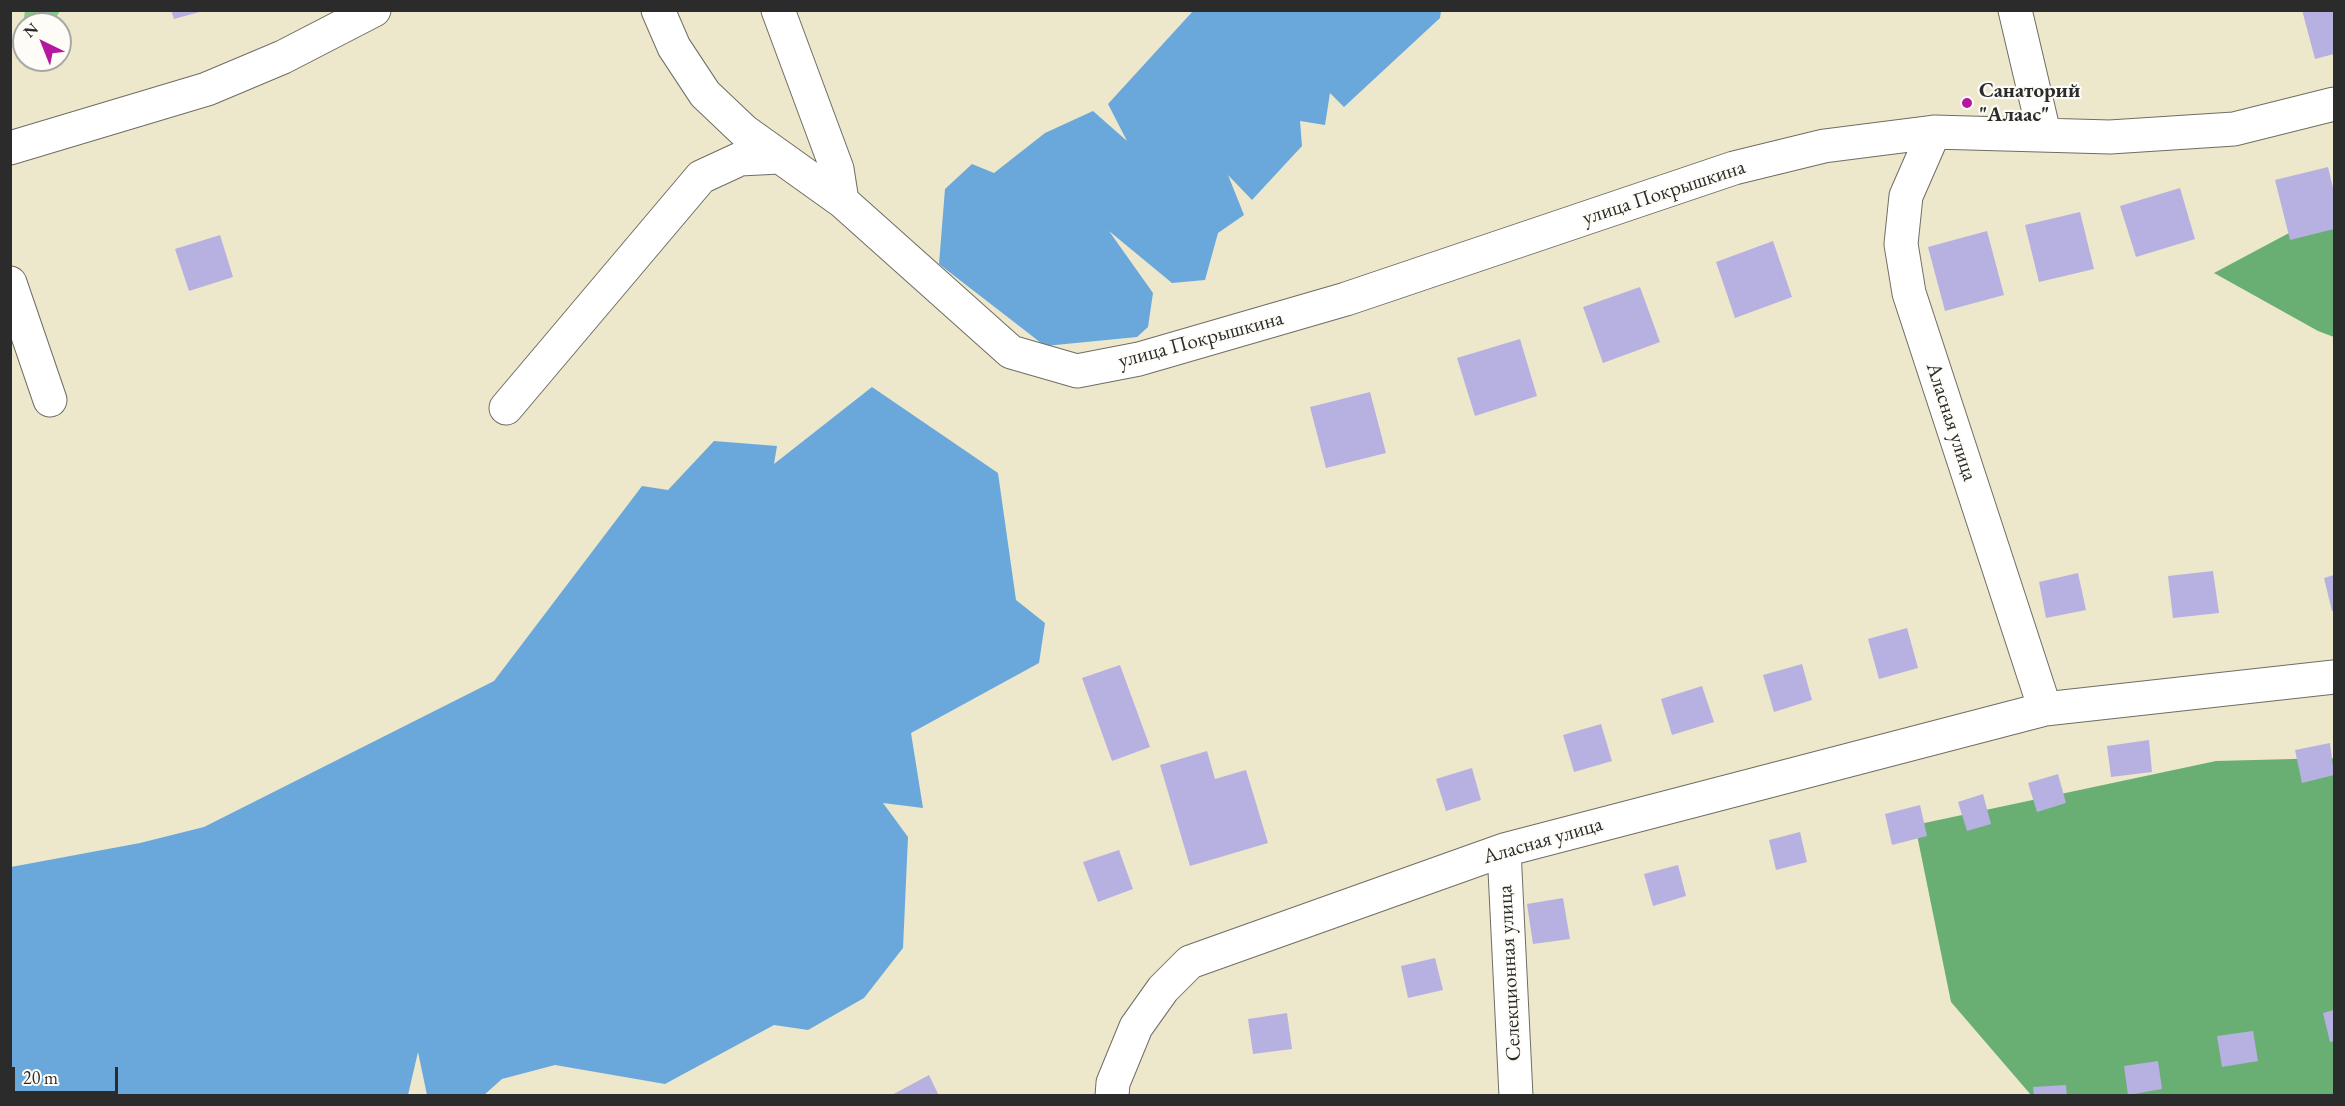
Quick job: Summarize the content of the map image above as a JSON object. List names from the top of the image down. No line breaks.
{"streets":{"street":["улица Покрышкина","Аласная улица","Селекционная улица"]},"crossings":[["улица Покрышкина","Аласная улица"],["Аласная улица","Селекционная улица"]],"places":["Санаторий \"Алаас\""],"scale_bar":"20 m","north":"top left"}
